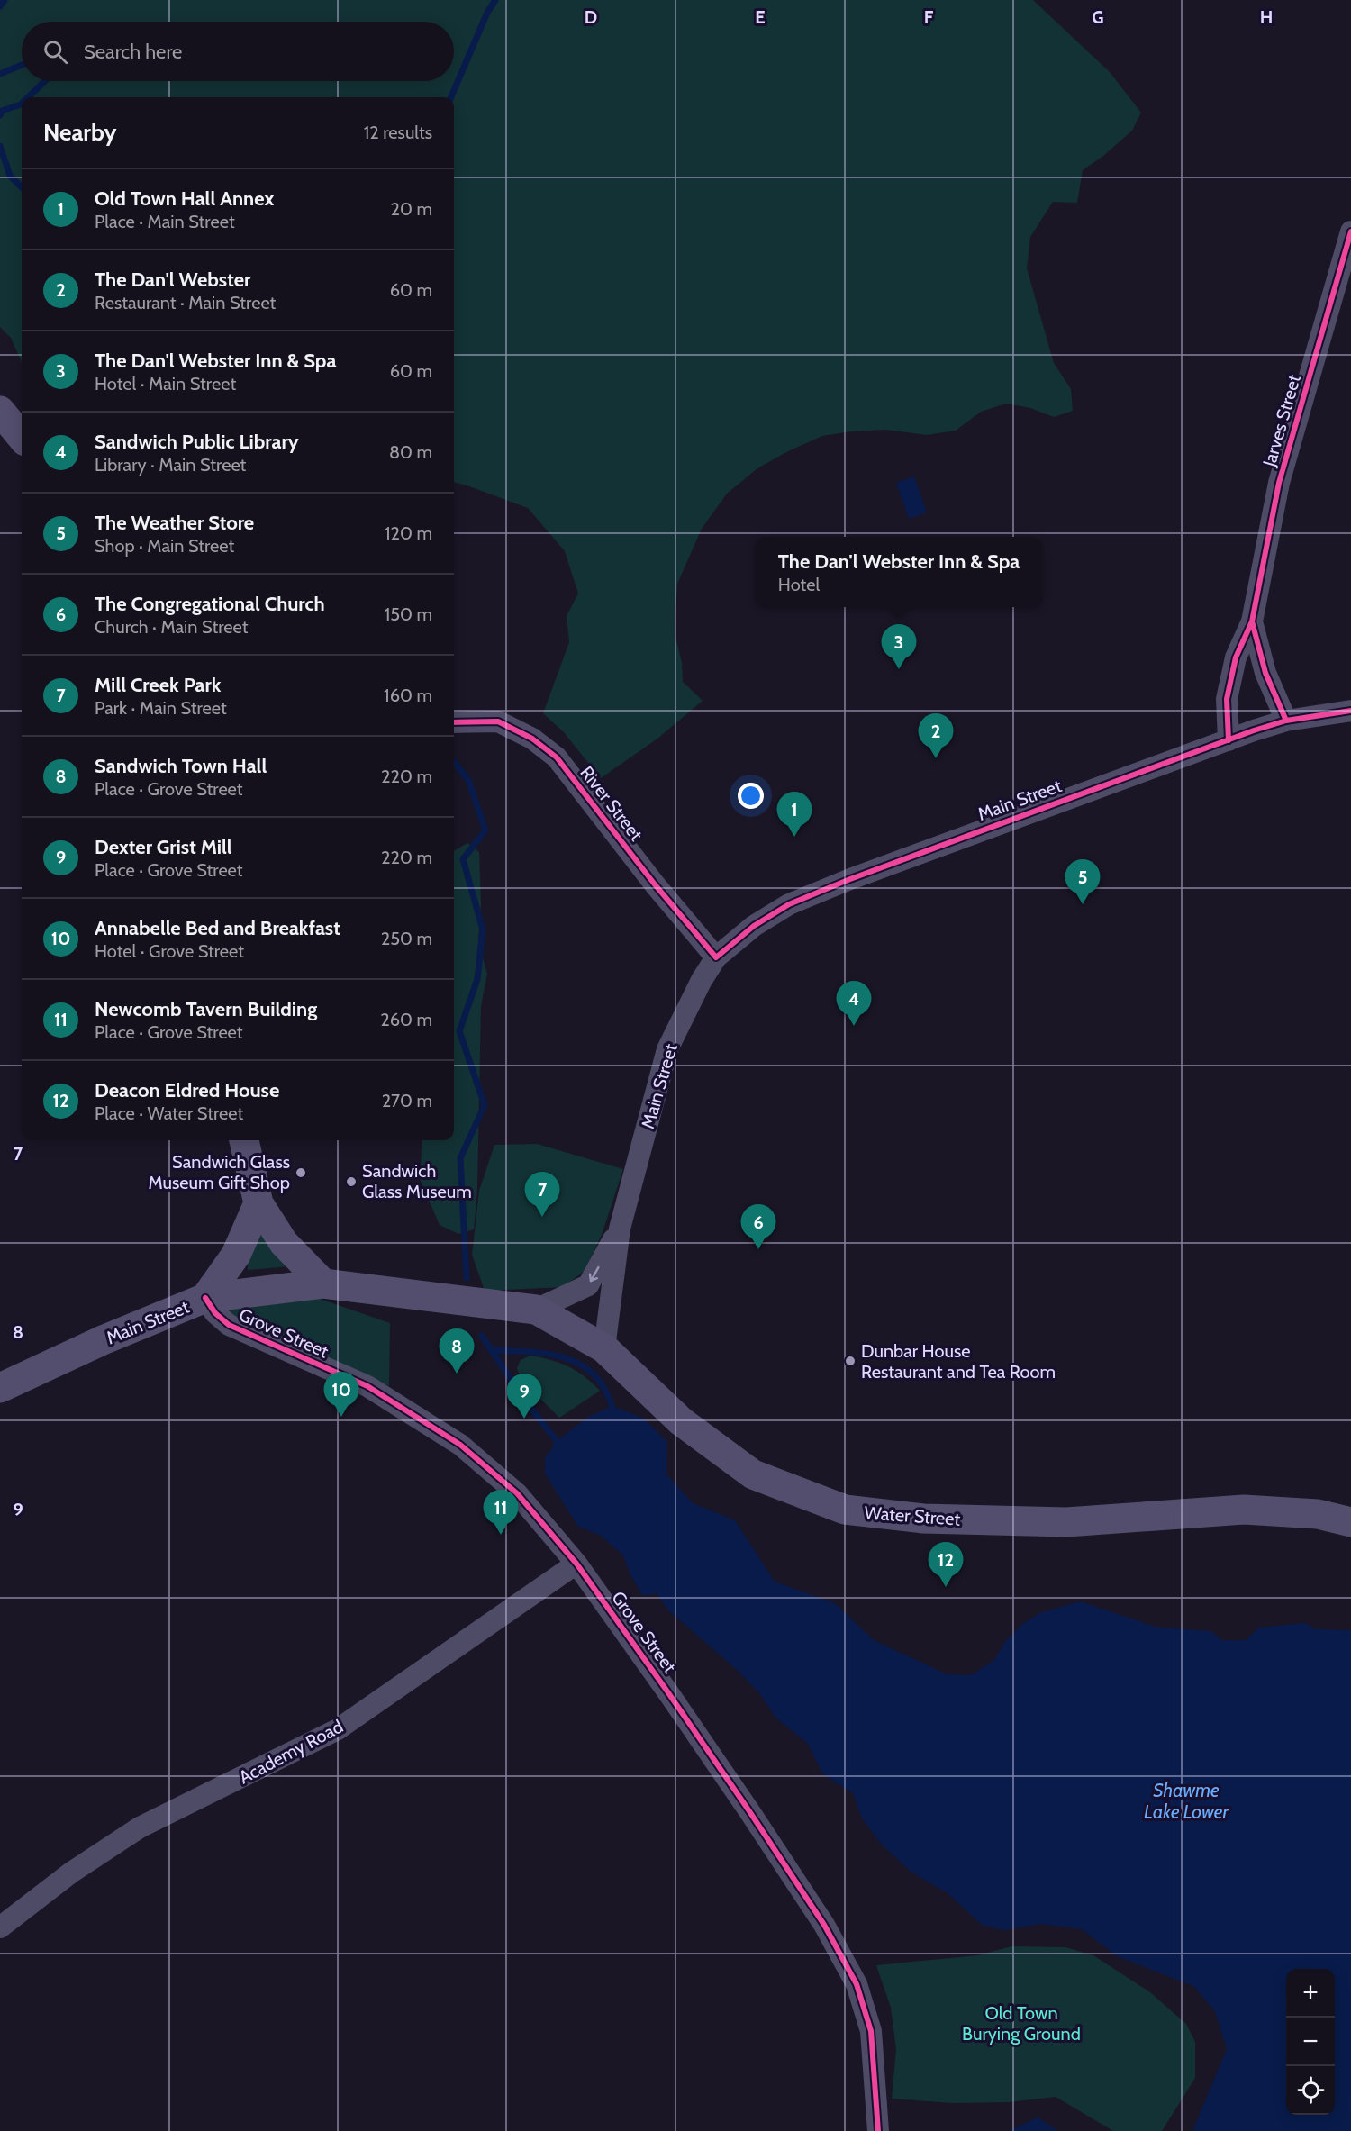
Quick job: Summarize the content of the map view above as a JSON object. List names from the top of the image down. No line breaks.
{"streets":{"main road":["Main Street","Water Street"],"street":["Jarves Street","River Street","Grove Street","Academy Road"]},"crossings":[["Jarves Street","Main Street"],["Main Street","River Street"],["Main Street","Grove Street"],["Main Street","Water Street"],["Grove Street","Academy Road"]],"water":["Shawme Lake Lower"],"parks":["Old Town Burying Ground"],"places":["Sandwich Glass Museum Gift Shop","Sandwich Glass Museum","Dunbar House Restaurant and Tea Room"],"page":{"search":"Search here","heading":["Nearby","12 results"],"list":[{"mark":"1","name":"Old Town Hall Annex","note":"Place · Main Street","value":"20 m"},{"mark":"2","name":"The Dan'l Webster","note":"Restaurant · Main Street","value":"60 m"},{"mark":"3","name":"The Dan'l Webster Inn & Spa","note":"Hotel · Main Street","value":"60 m"},{"mark":"4","name":"Sandwich Public Library","note":"Library · Main Street","value":"80 m"},{"mark":"5","name":"The Weather Store","note":"Shop · Main Street","value":"120 m"},{"mark":"6","name":"The Congregational Church","note":"Church · Main Street","value":"150 m"},{"mark":"7","name":"Mill Creek Park","note":"Park · Main Street","value":"160 m"},{"mark":"8","name":"Sandwich Town Hall","note":"Place · Grove Street","value":"220 m"},{"mark":"9","name":"Dexter Grist Mill","note":"Place · Grove Street","value":"220 m"},{"mark":"10","name":"Annabelle Bed and Breakfast","note":"Hotel · Grove Street","value":"250 m"},{"mark":"11","name":"Newcomb Tavern Building","note":"Place · Grove Street","value":"260 m"},{"mark":"12","name":"Deacon Eldred House","note":"Place · Water Street","value":"270 m"}],"popup":["The Dan'l Webster Inn & Spa","Hotel"],"pins":["3","2","1","5","4","7","6","8","10","9","11","12"],"map_buttons":["+","−"]},"grid":{"columns":["D","E","F","G","H"],"rows":["7","8","9"]}}
